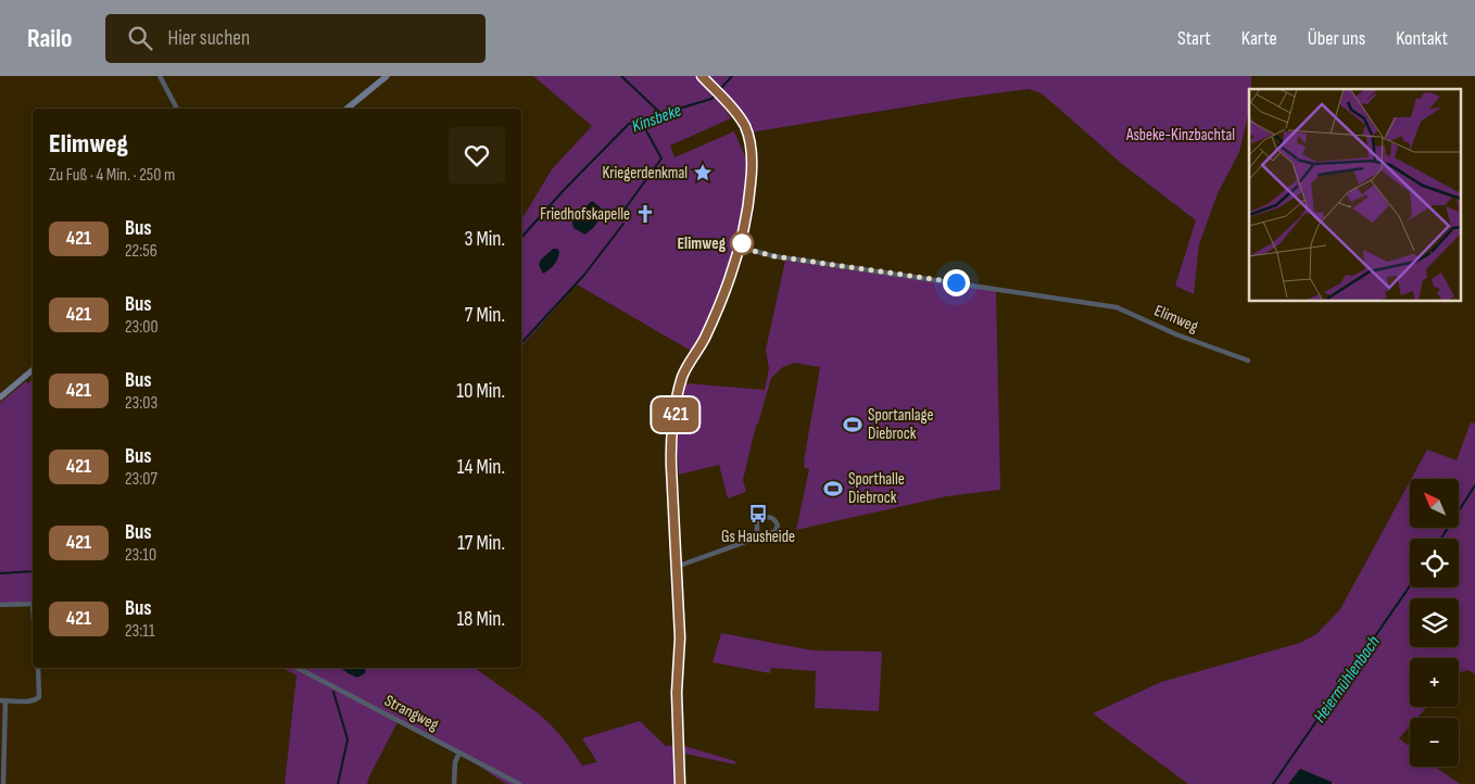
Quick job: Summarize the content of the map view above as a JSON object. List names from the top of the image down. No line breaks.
{"streets":{"street":["Elimweg","Strangweg"]},"water":["Kinsbeke","Heiermühlenbach"],"parks":["Asbeke-Kinzbachtal"],"places":{"place":["Kriegerdenkmal"],"church":["Friedhofskapelle"],"other":["Elimweg"],"sports":["Sportanlage Diebrock","Sporthalle Diebrock"],"bus stop":["Gs Hausheide"]},"lines":["bus line 421"],"north":"top left","page":{"header":"Railo","search":"Hier suchen","nav":["Start","Karte","Über uns","Kontakt"],"on_map":"421","heading":["Elimweg","Zu Fuß · 4 Min. · 250 m"],"list":[{"mark":"421","name":"Bus","note":"22:56","value":"3 Min."},{"mark":"421","name":"Bus","note":"23:00","value":"7 Min."},{"mark":"421","name":"Bus","note":"23:03","value":"10 Min."},{"mark":"421","name":"Bus","note":"23:07","value":"14 Min."},{"mark":"421","name":"Bus","note":"23:10","value":"17 Min."},{"mark":"421","name":"Bus","note":"23:11","value":"18 Min."}],"map_buttons":["+","−"]}}
